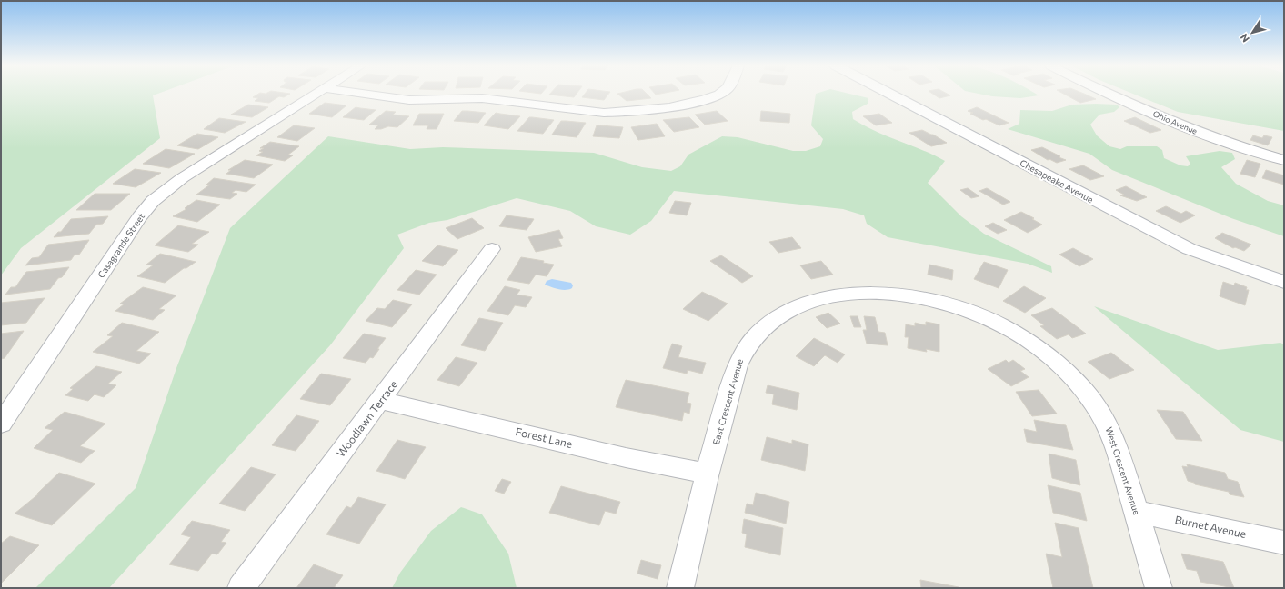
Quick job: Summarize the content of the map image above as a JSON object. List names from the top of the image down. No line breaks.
{"streets":{"street":["Ohio Avenue","Chesapeake Avenue","Casagrande Street","East Crescent Avenue","Woodlawn Terrace","Forest Lane","West Crescent Avenue","Burnet Avenue"]},"crossings":[["East Crescent Avenue","Forest Lane"],["East Crescent Avenue","West Crescent Avenue"],["Woodlawn Terrace","Forest Lane"],["West Crescent Avenue","Burnet Avenue"]],"north":"bottom left"}
